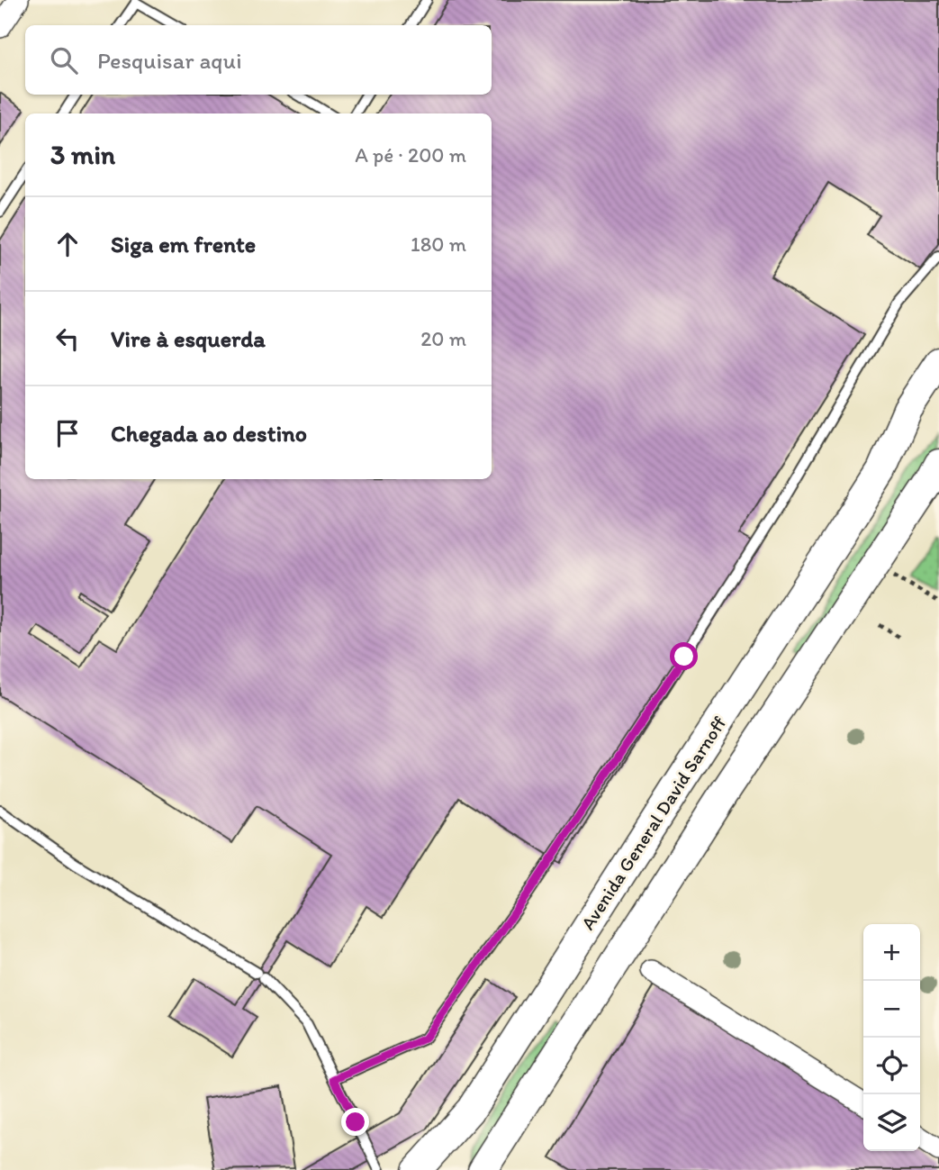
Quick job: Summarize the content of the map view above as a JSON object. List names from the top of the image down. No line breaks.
{"streets":{"main road":["Avenida General David Sarnoff"]},"page":{"search":"Pesquisar aqui","heading":["3 min","A pé · 200 m"],"list":[["Siga em frente","180 m"],["Vire à esquerda","20 m"],"Chegada ao destino"],"map_buttons":["+","−"]}}
